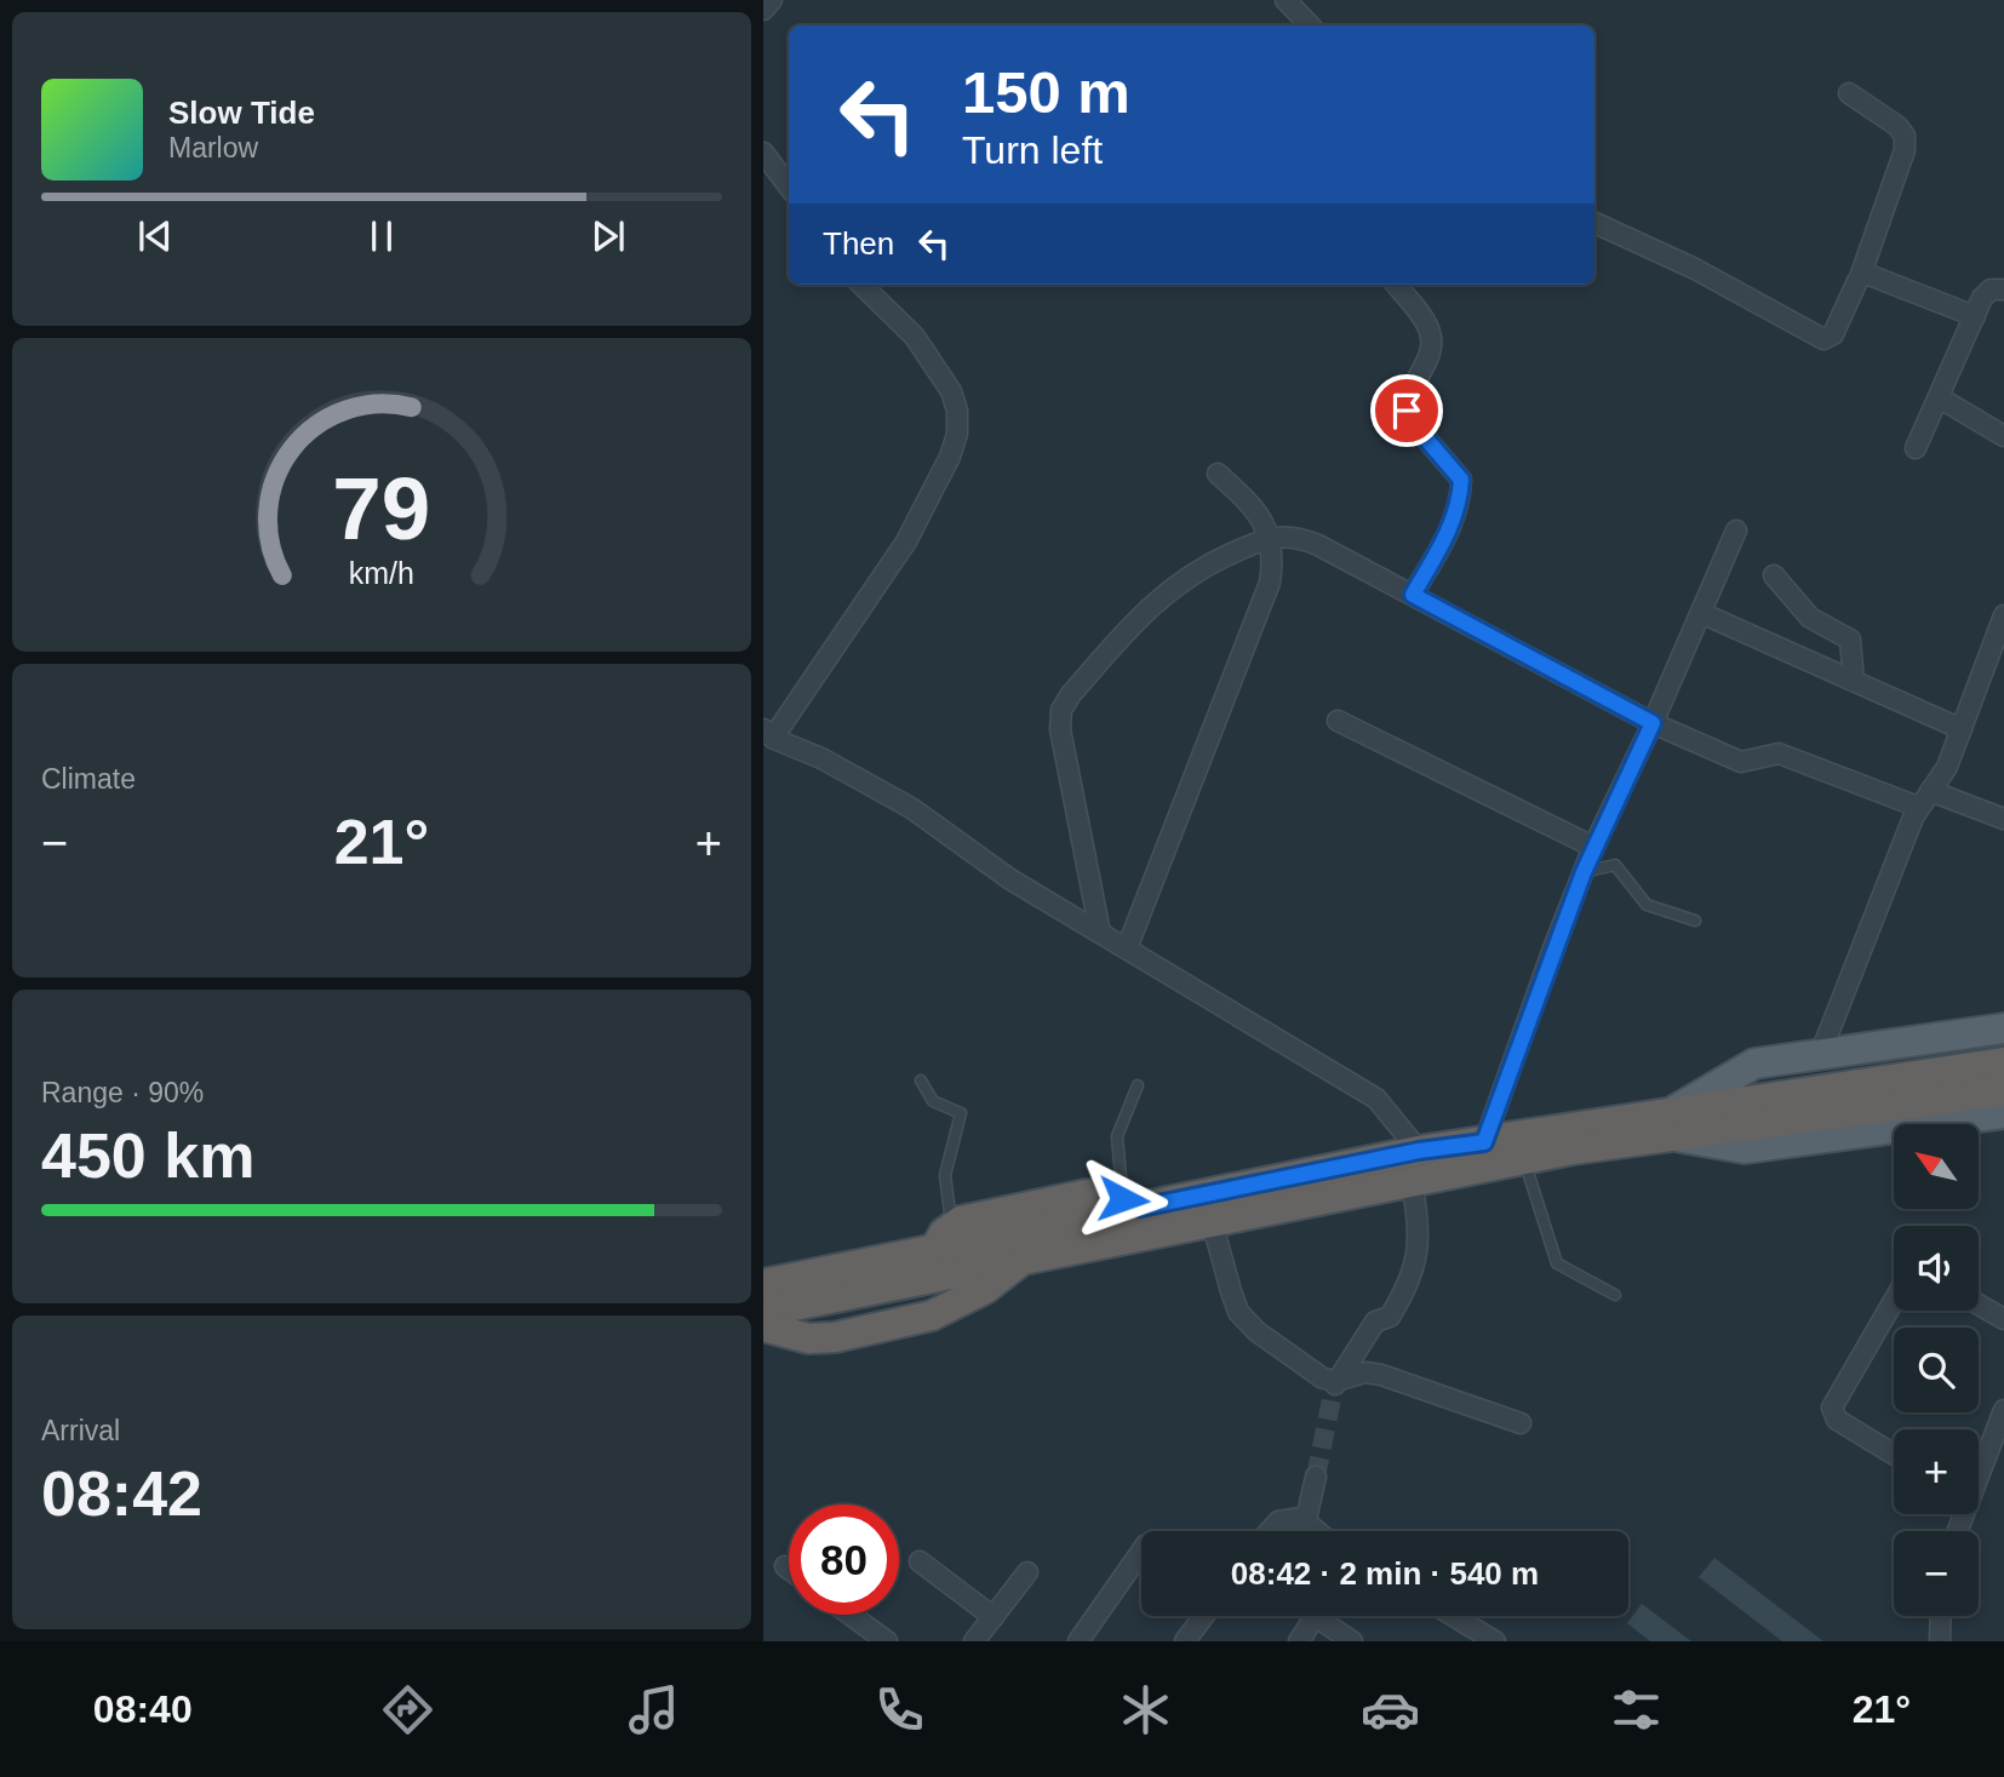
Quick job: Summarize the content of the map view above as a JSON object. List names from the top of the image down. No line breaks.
{"north":"top left","page":{"turn":["150 m","Turn left"],"song":["Slow Tide","Marlow"],"then":"Then","tile":["Climate",["Range · 90%","450 km"],["Arrival","08:42"]],"heat":["−","21°","+"],"map_buttons":["+","−"],"limit":"80","trip":"08:42 · 2 min · 540 m","tabs":["08:40","21°"],"gauge":["79","km/h"]}}
